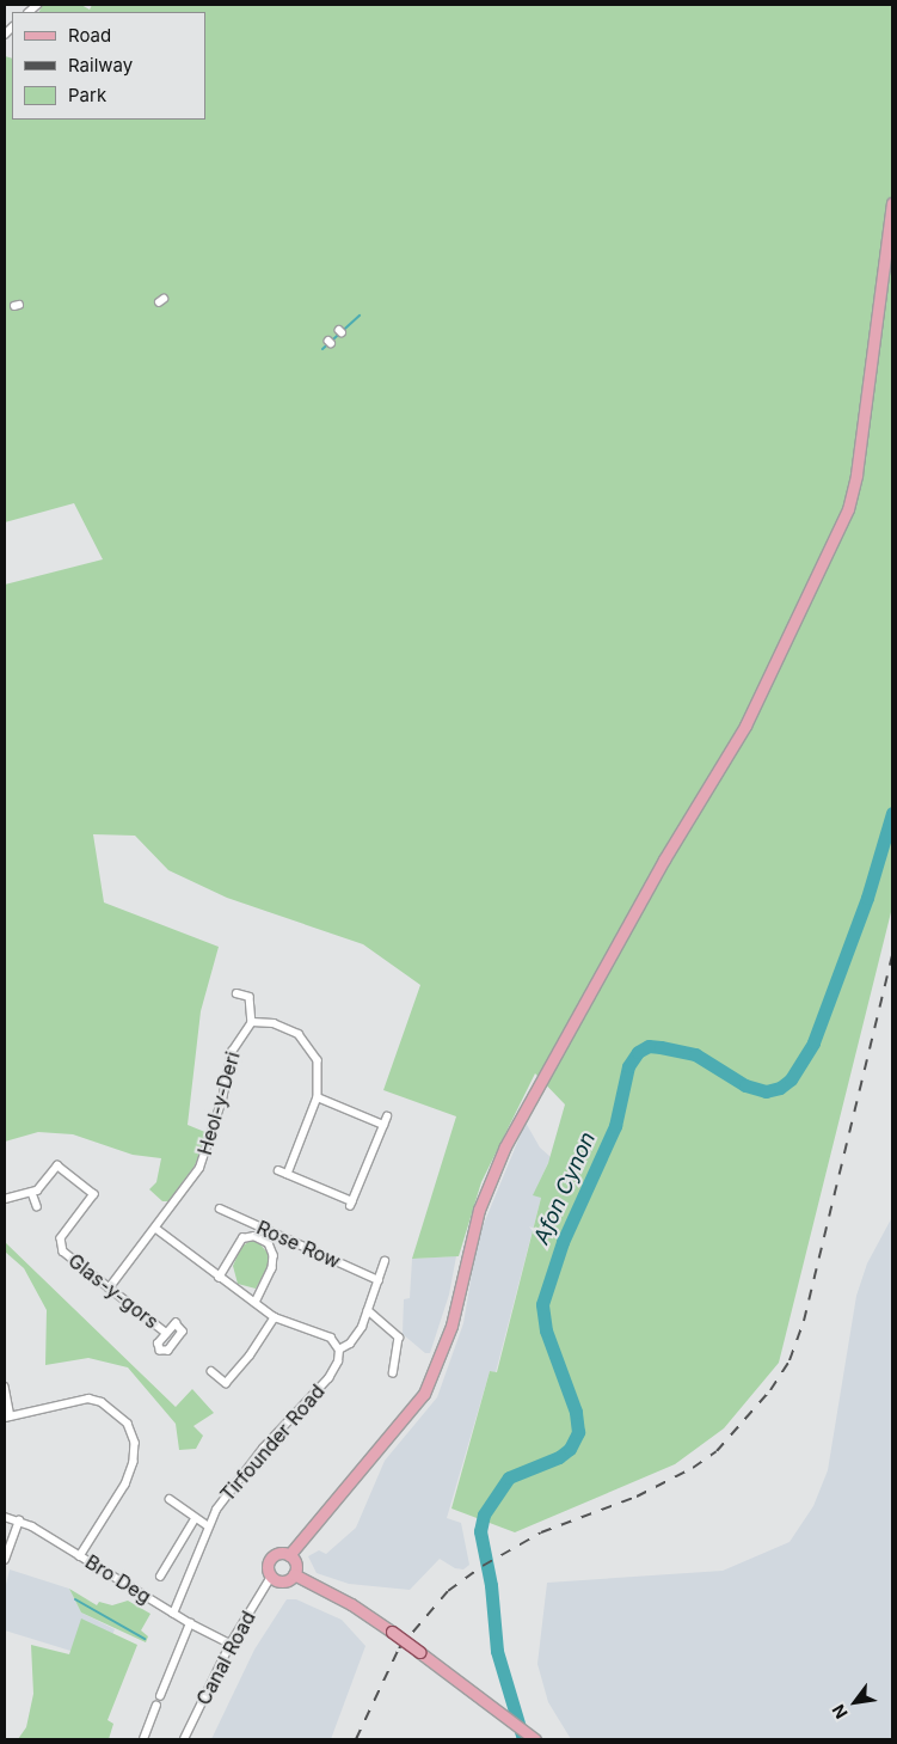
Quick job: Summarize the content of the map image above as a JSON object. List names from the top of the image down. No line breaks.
{"streets":{"street":["Heol-y-Deri","Rose Row","Glas-y-gors","Tirfounder Road","Bro Deg","Canal Road"]},"crossings":[["Heol-y-Deri","Glas-y-gors"],["Rose Row","Tirfounder Road"],["Tirfounder Road","Bro Deg"],["Bro Deg","Canal Road"]],"water":["Afon Cynon"],"legend":["Road","Railway","Park"],"north":"bottom left"}
